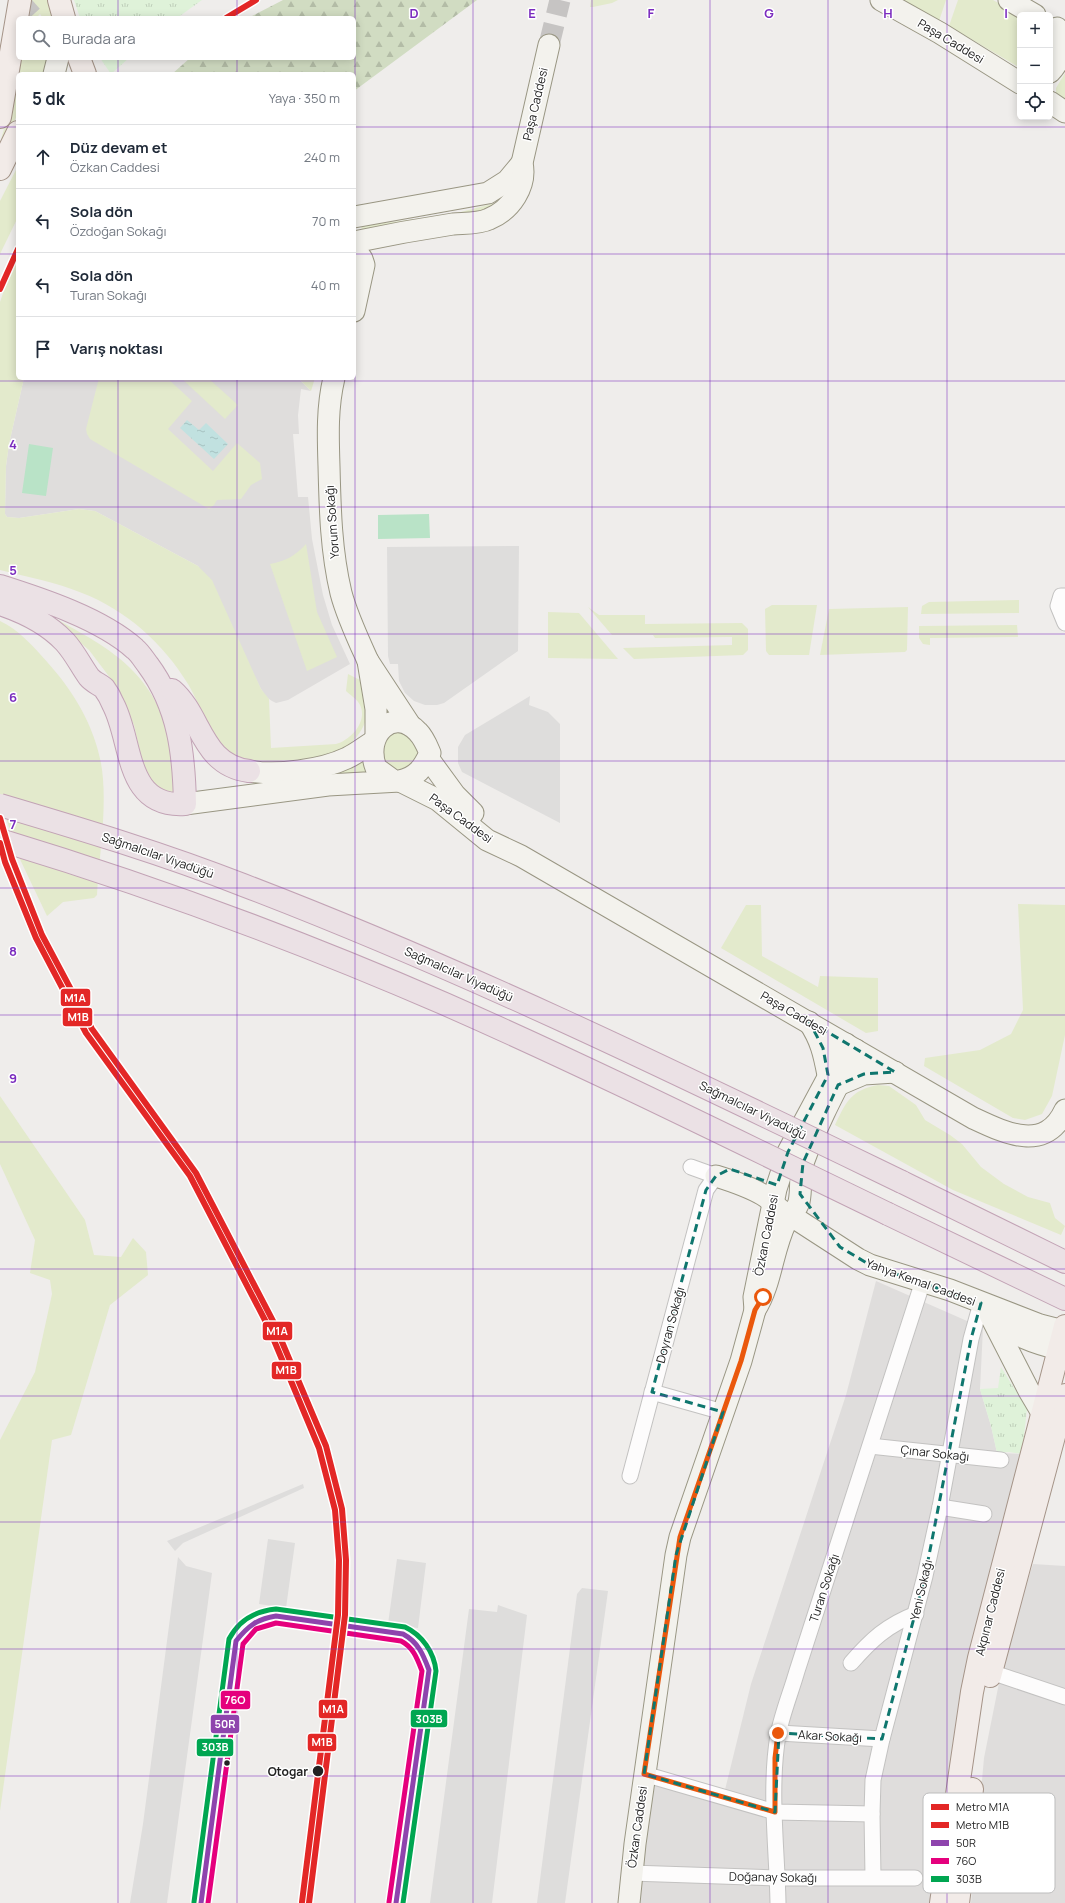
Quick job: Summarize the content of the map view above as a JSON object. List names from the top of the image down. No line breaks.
{"streets":{"highway":["Sağmalcılar Viyadüğü"],"main road":["Akpınar Caddesi"],"street":["Paşa Caddesi","Yorum Sokağı","Özkan Caddesi","Yahya Kemal Caddesi","Doyran Sokağı","Çınar Sokağı","Turan Sokağı","Yeni Sokağı","Akar Sokağı","Doğanay Sokağı"]},"crossings":[["Paşa Caddesi","Yorum Sokağı"],["Özkan Caddesi","Yahya Kemal Caddesi"],["Özkan Caddesi","Doğanay Sokağı"],["Yahya Kemal Caddesi","Turan Sokağı"],["Yahya Kemal Caddesi","Yeni Sokağı"],["Yahya Kemal Caddesi","Akpınar Caddesi"],["Çınar Sokağı","Turan Sokağı"],["Çınar Sokağı","Yeni Sokağı"],["Turan Sokağı","Akar Sokağı"],["Turan Sokağı","Doğanay Sokağı"],["Yeni Sokağı","Akar Sokağı"],["Yeni Sokağı","Doğanay Sokağı"]],"places":["Otogar"],"lines":["metro line M1A","metro line M1B","transit line 303B","transit line 50R","transit line 76O"],"legend":["Metro M1A","Metro M1B","50R","76O","303B"],"page":{"map_buttons":["+","−"],"search":"Burada ara","heading":["5 dk","Yaya · 350 m"],"list":[["Düz devam et","Özkan Caddesi","240 m"],["Sola dön","Özdoğan Sokağı","70 m"],["Sola dön","Turan Sokağı","40 m"],"Varış noktası"]},"grid":{"columns":["D","E","F","G","H","I"],"rows":["4","5","6","7","8","9"]}}
